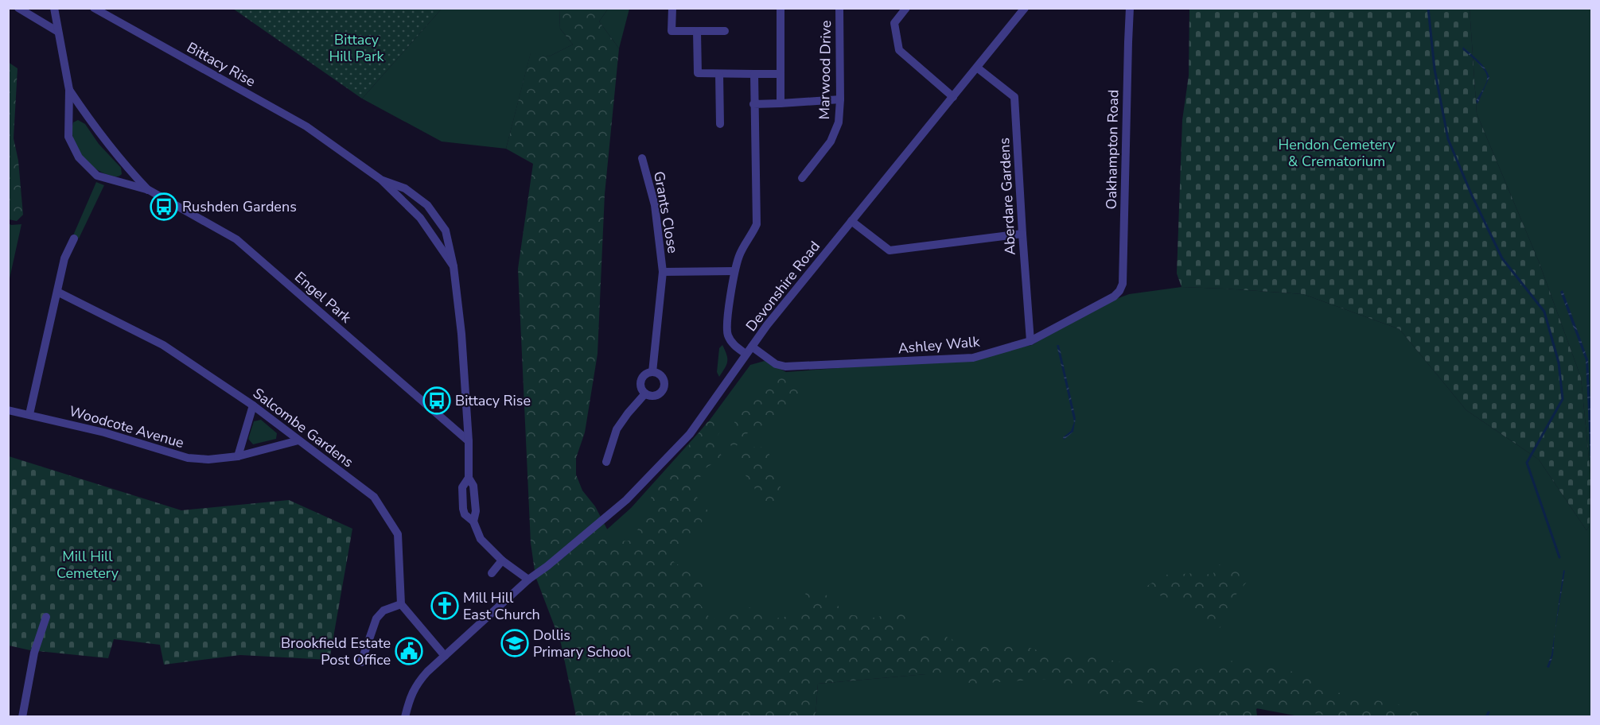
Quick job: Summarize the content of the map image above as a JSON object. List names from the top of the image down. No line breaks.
{"streets":{"street":["Bittacy Rise","Marwood Drive","Oakhampton Road","Aberdare Gardens","Grants Close","Devonshire Road","Engel Park","Ashley Walk","Woodcote Avenue","Salcombe Gardens"]},"crossings":[["Bittacy Rise","Devonshire Road"],["Bittacy Rise","Engel Park"],["Oakhampton Road","Ashley Walk"],["Aberdare Gardens","Devonshire Road"],["Aberdare Gardens","Ashley Walk"],["Devonshire Road","Ashley Walk"],["Woodcote Avenue","Salcombe Gardens"]],"parks":["Bittacy Hill Park","Hendon Cemetery & Crematorium","Mill Hill Cemetery"],"places":{"bus stop":["Rushden Gardens","Bittacy Rise"],"church":["Mill Hill East Church"],"school or university":["Dollis Primary School"],"public building":["Brookfield Estate Post Office"]}}
